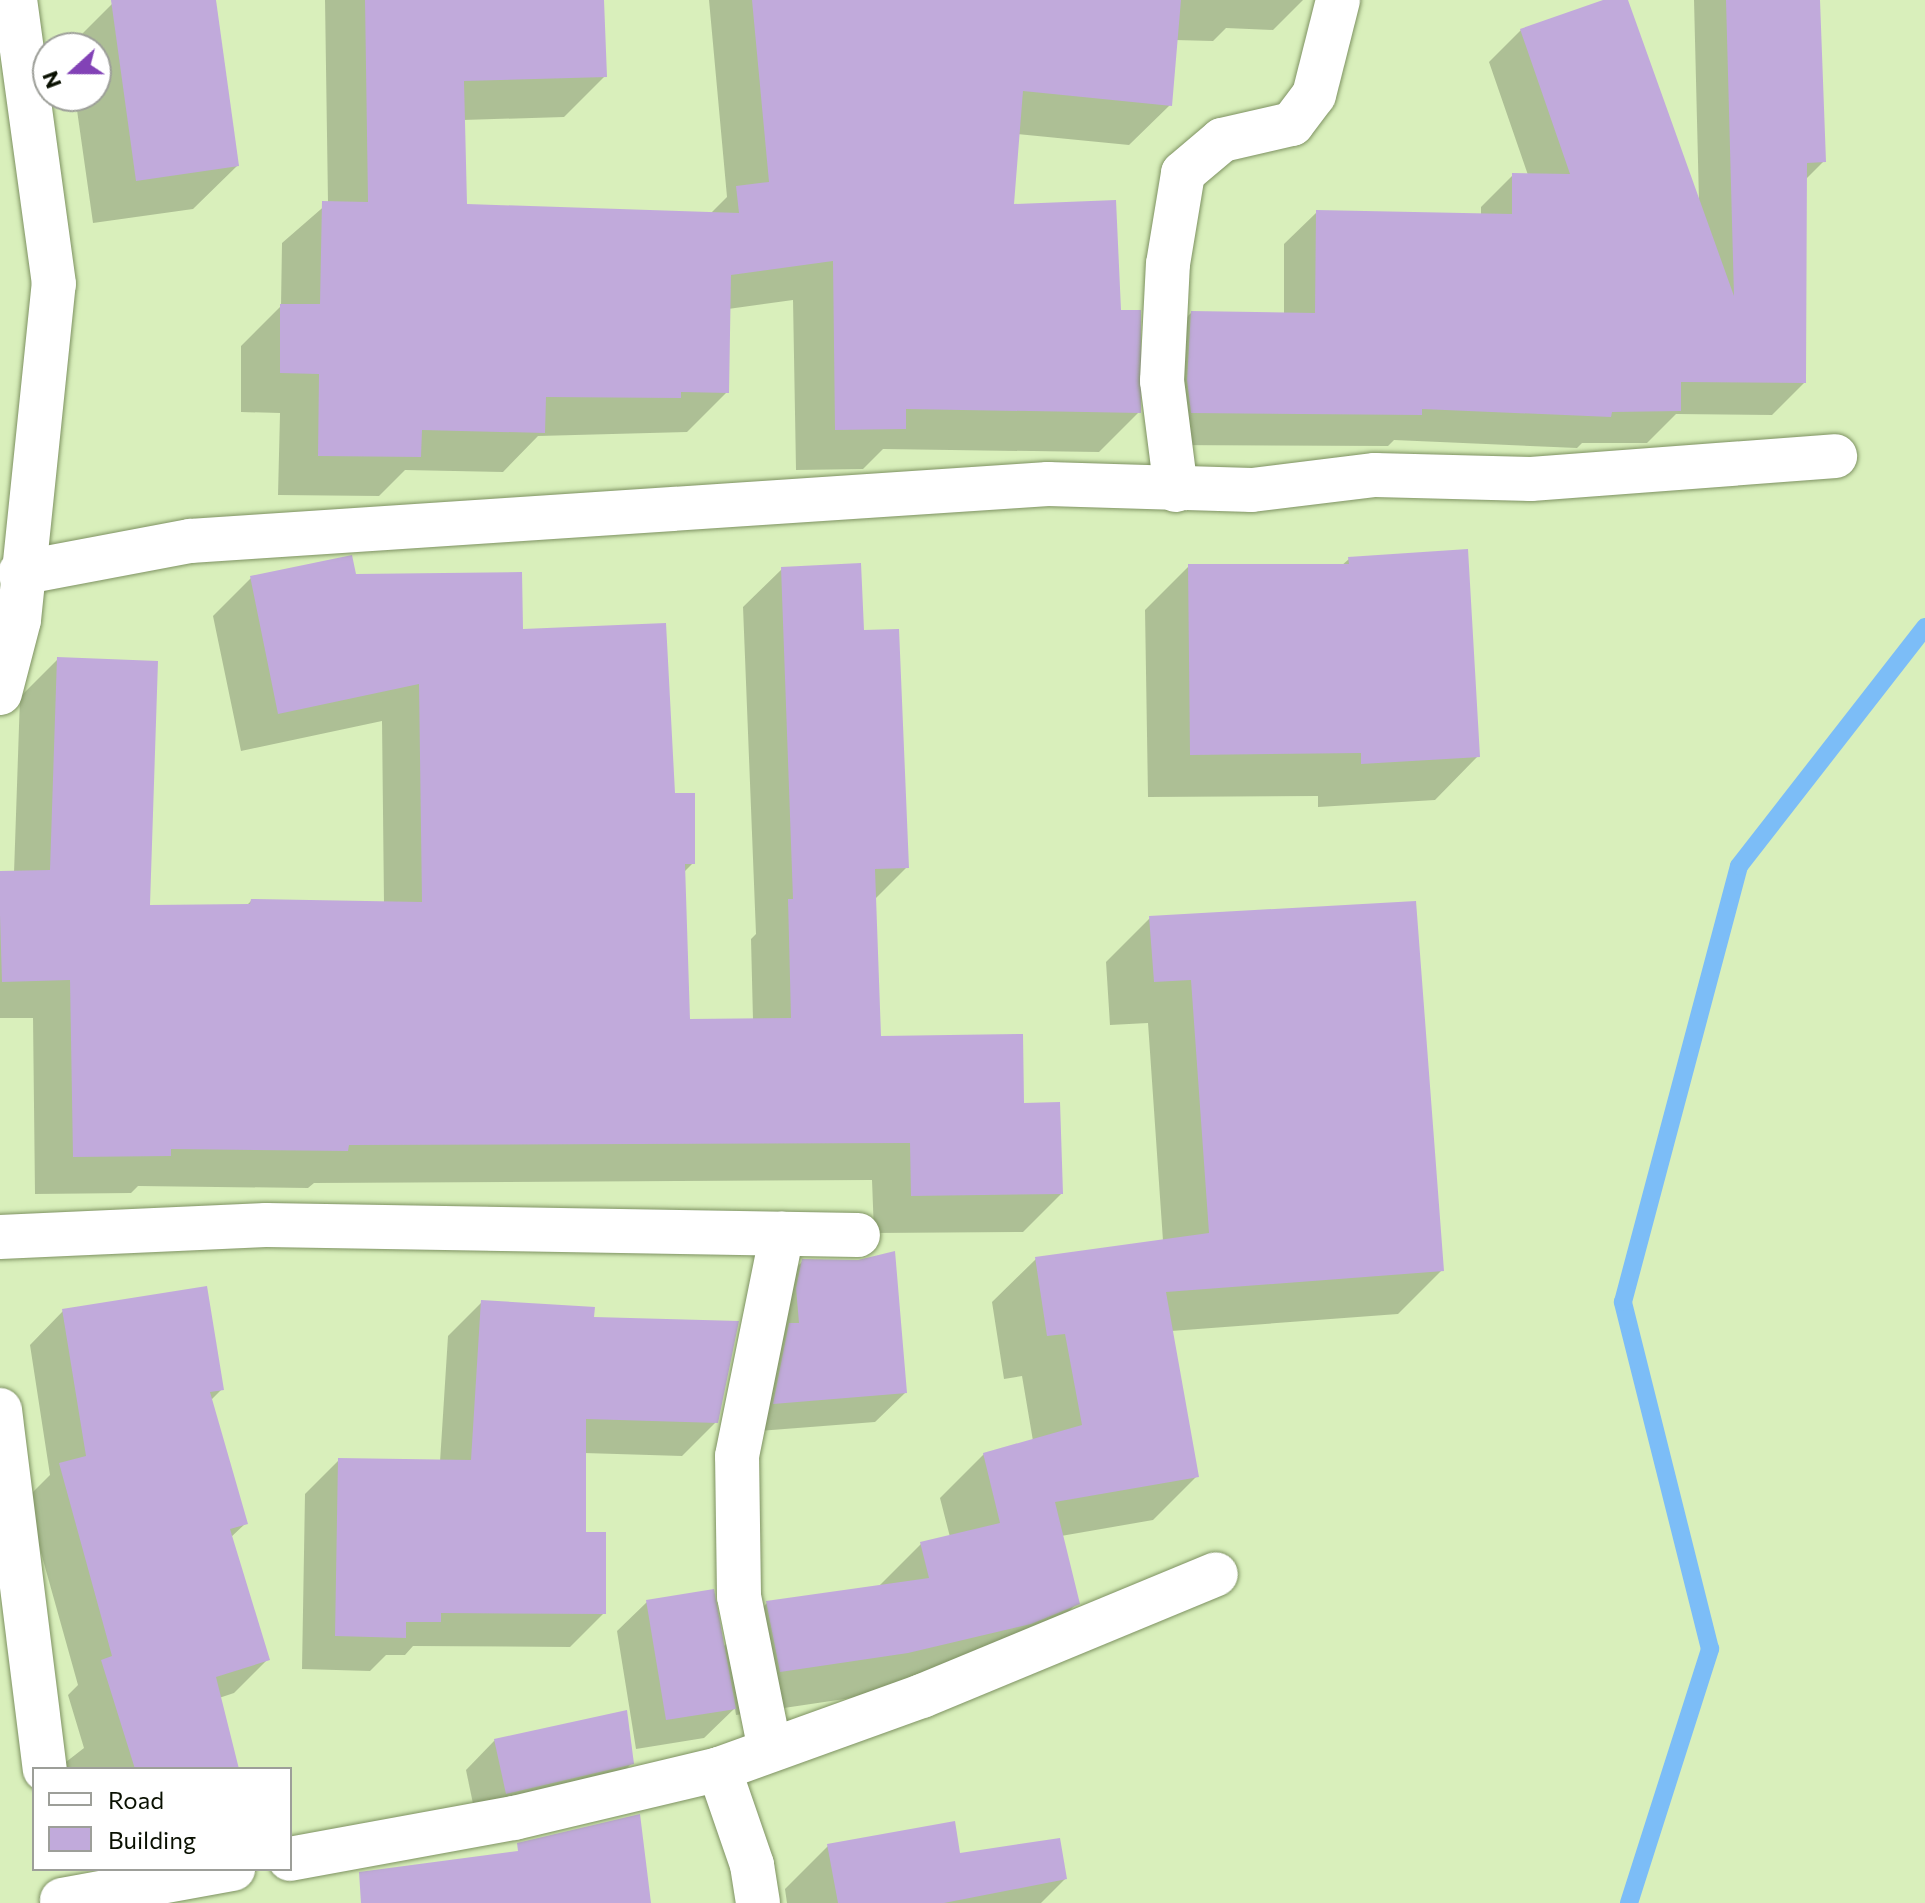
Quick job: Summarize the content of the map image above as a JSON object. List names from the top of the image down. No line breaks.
{"legend":["Road","Building"],"north":"left"}
